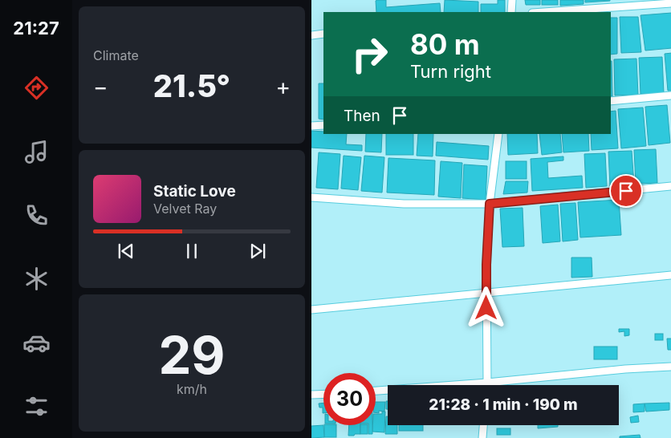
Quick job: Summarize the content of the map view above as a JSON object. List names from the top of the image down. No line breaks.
{"page":{"tabs":"21:27","tile":["Climate",["29","km/h"]],"turn":["80 m","Turn right"],"heat":["−","21.5°","+"],"then":"Then","song":["Static Love","Velvet Ray"],"limit":"30","trip":"21:28 · 1 min · 190 m"}}
